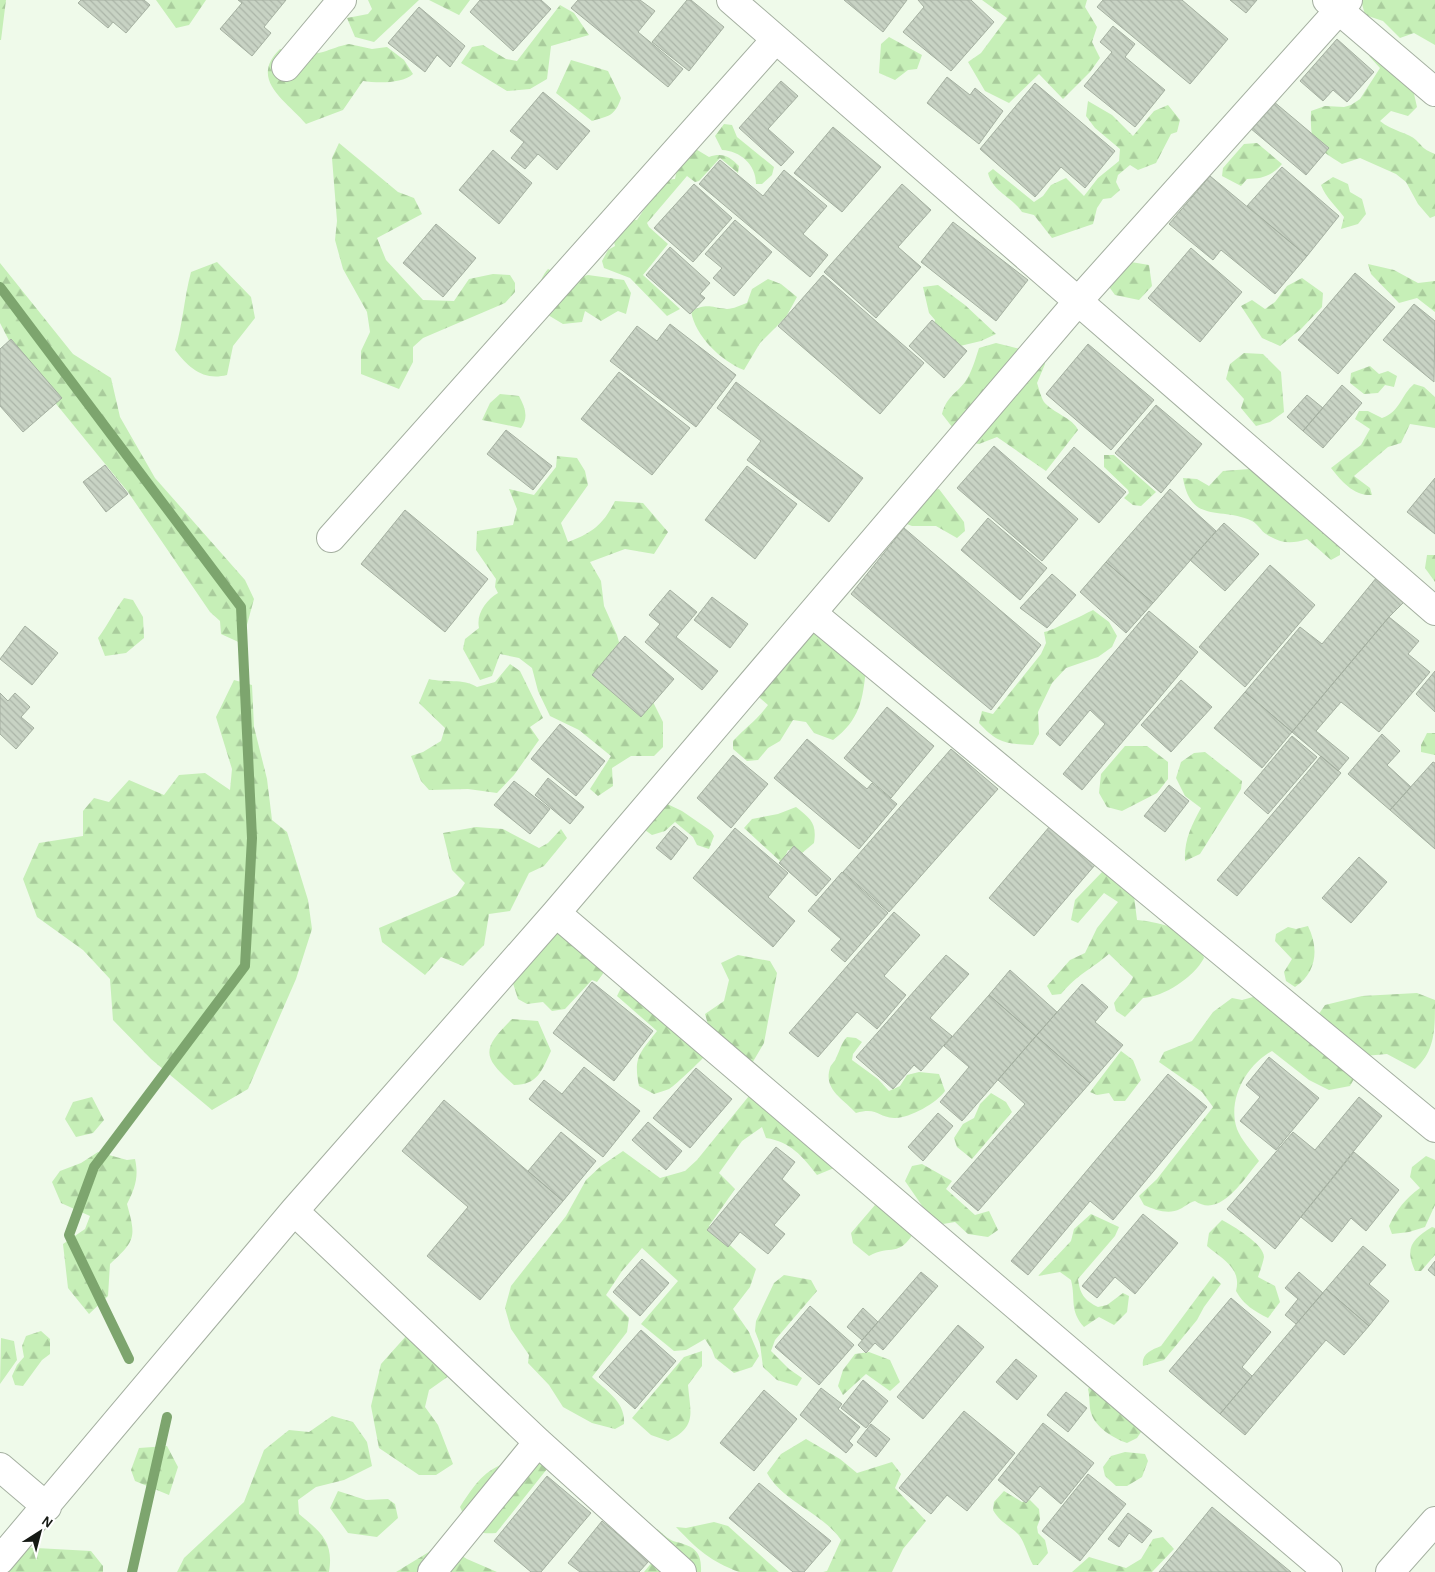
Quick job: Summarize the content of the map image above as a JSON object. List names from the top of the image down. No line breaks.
{"north":"top right"}
